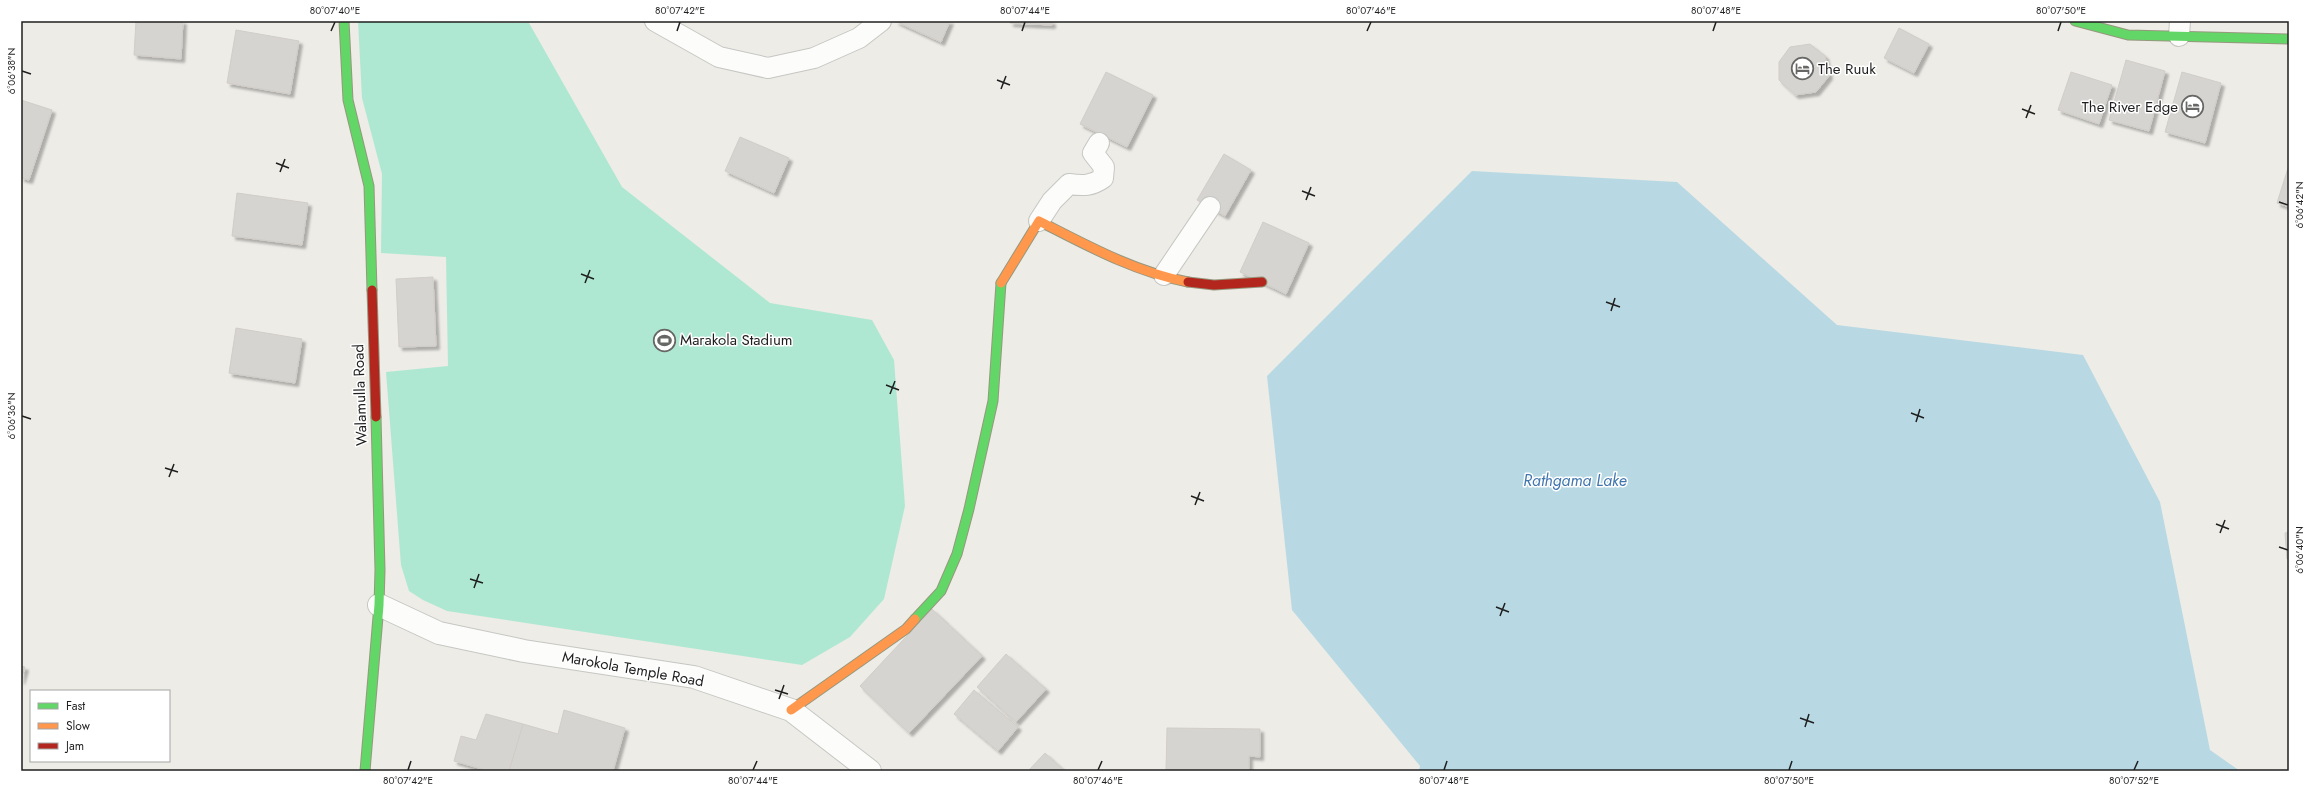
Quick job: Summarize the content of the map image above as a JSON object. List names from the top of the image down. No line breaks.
{"streets":{"street":["Walamulla Road","Marokola Temple Road"]},"crossings":[["Walamulla Road","Marokola Temple Road"]],"water":["Rathgama Lake"],"places":{"hotel":["The Ruuk","The River Edge"],"sports":["Marakola Stadium"]},"legend":["Fast","Slow","Jam"],"coordinates":["80°07'40\"E","80°07'42\"E","80°07'44\"E","80°07'46\"E","80°07'48\"E","80°07'50\"E","6°06'38\"N","6°06'42\"N","6°06'36\"N","6°06'40\"N","80°07'52\"E"]}
